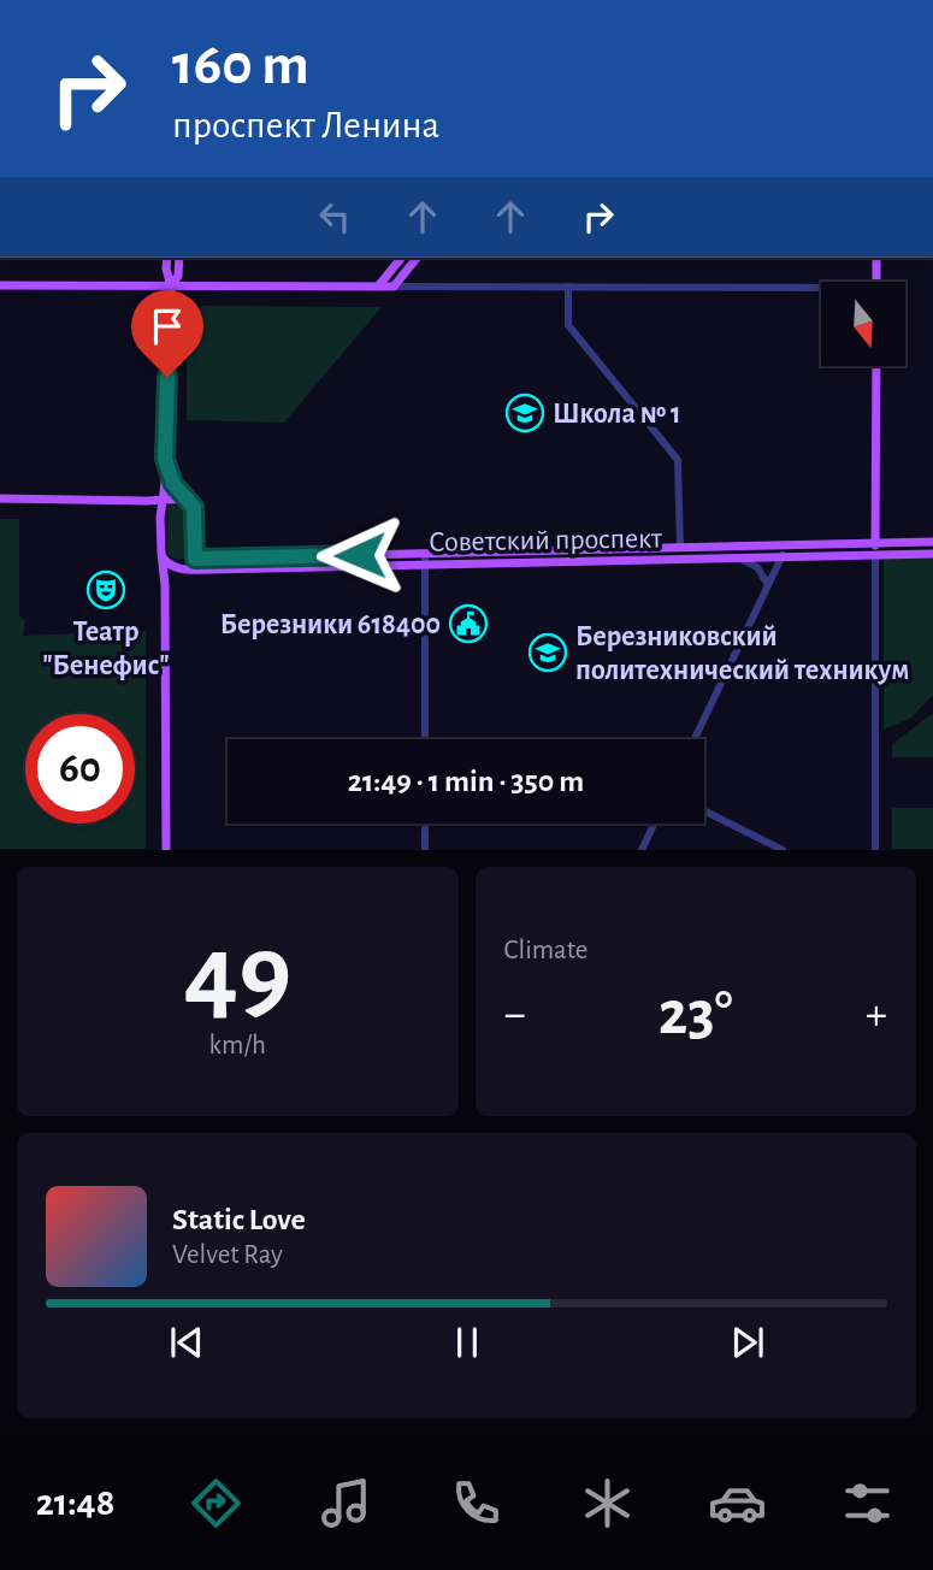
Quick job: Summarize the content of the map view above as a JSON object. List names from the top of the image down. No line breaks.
{"streets":{"main road":["Советский проспект"]},"places":{"school or university":["Школа № 1","Березниковский политехнический техникум"],"theatre":["Театр \"Бенефис\""],"public building":["Березники 618400"]},"north":"bottom","page":{"turn":["160 m","проспект Ленина"],"limit":"60","trip":"21:49 · 1 min · 350 m","tile":[["49","km/h"],"Climate"],"heat":["−","23°","+"],"song":["Static Love","Velvet Ray"],"tabs":"21:48"}}
